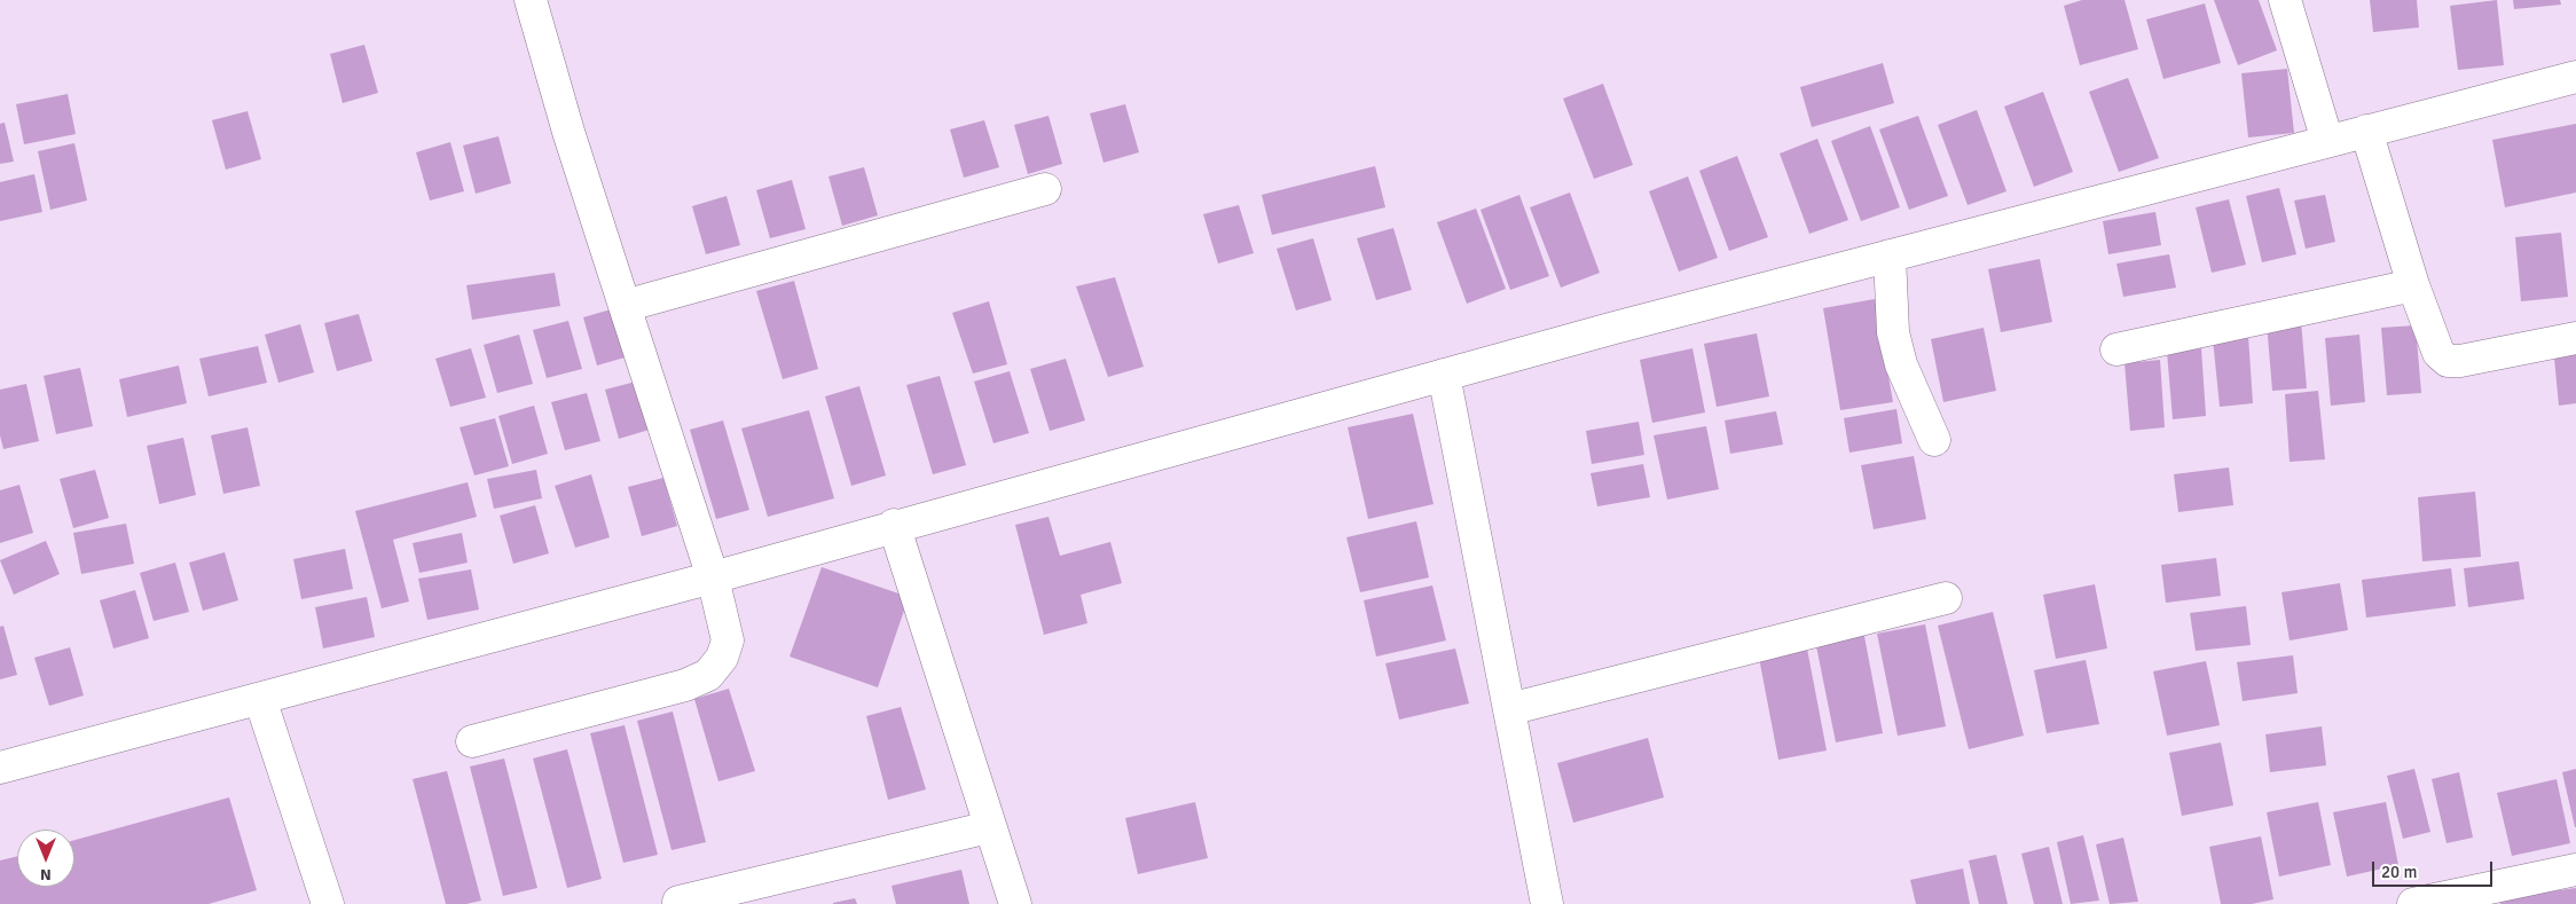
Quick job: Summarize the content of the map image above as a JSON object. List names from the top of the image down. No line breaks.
{"scale_bar":"20 m","north":"bottom"}
